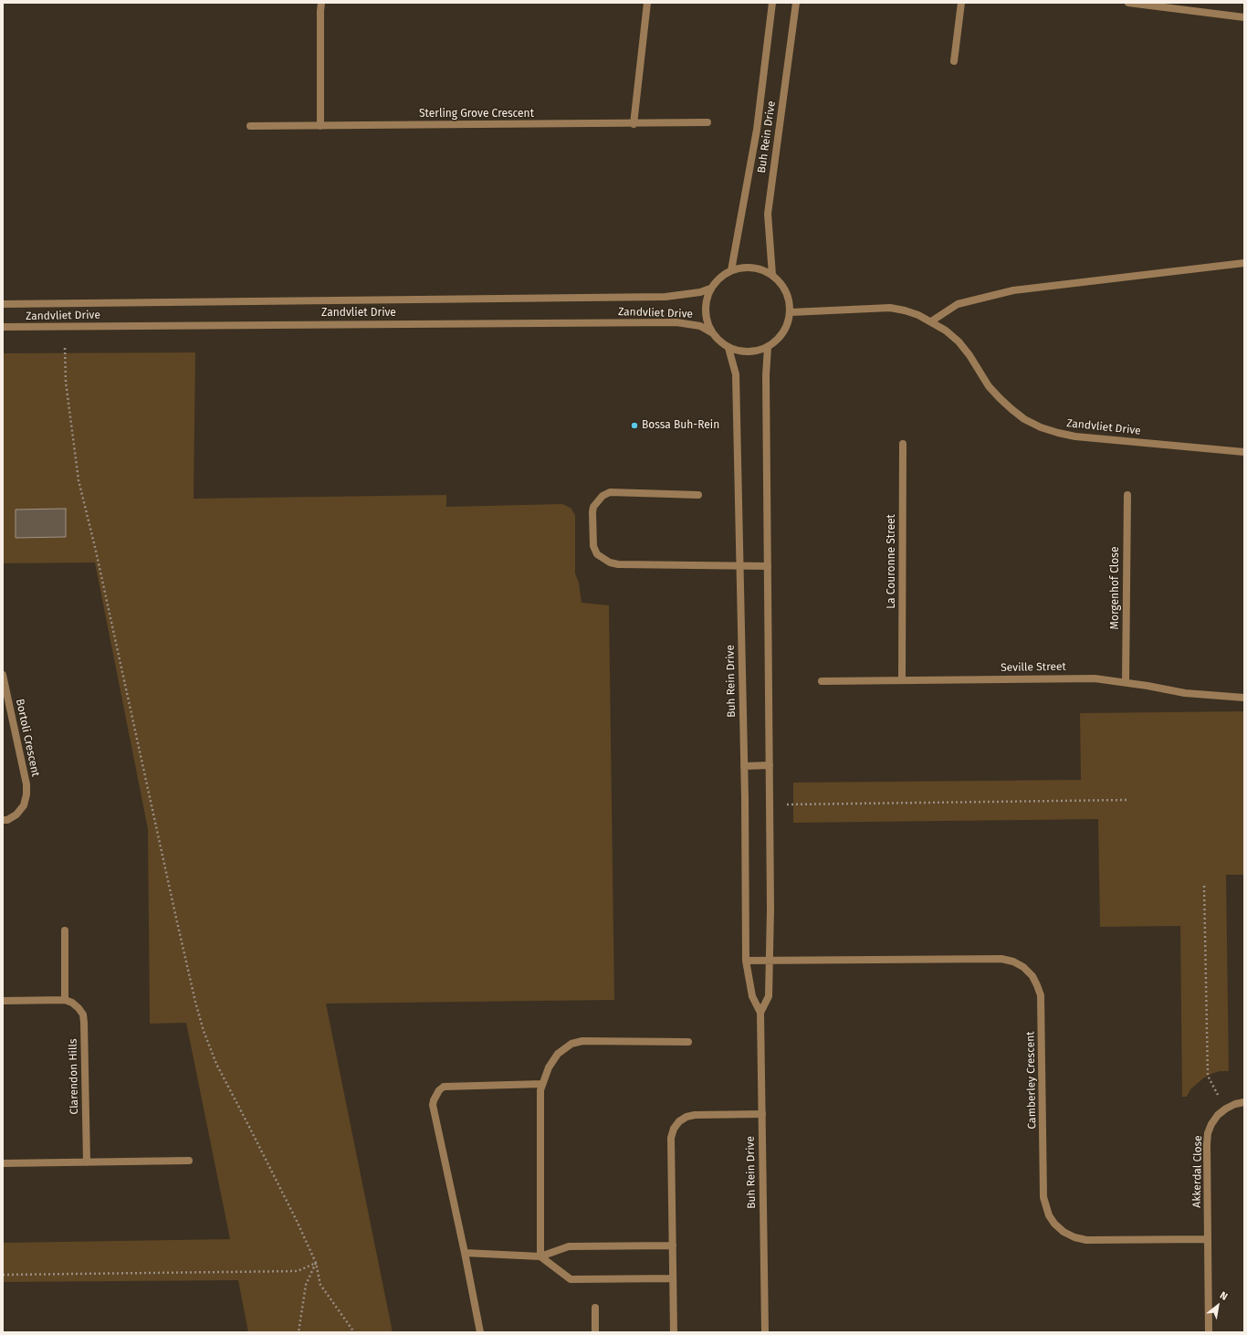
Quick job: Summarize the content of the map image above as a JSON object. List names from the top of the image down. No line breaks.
{"streets":{"street":["Sterling Grove Crescent","Buh Rein Drive","Zandvliet Drive","La Couronne Street","Morgenhof Close","Seville Street","Bortoli Crescent","Clarendon Hills","Camberley Crescent","Akkerdal Close"]},"crossings":[["Buh Rein Drive","Zandvliet Drive"],["Buh Rein Drive","Camberley Crescent"],["La Couronne Street","Seville Street"],["Morgenhof Close","Seville Street"],["Camberley Crescent","Akkerdal Close"]],"places":["Bossa Buh-Rein"],"north":"top right"}
